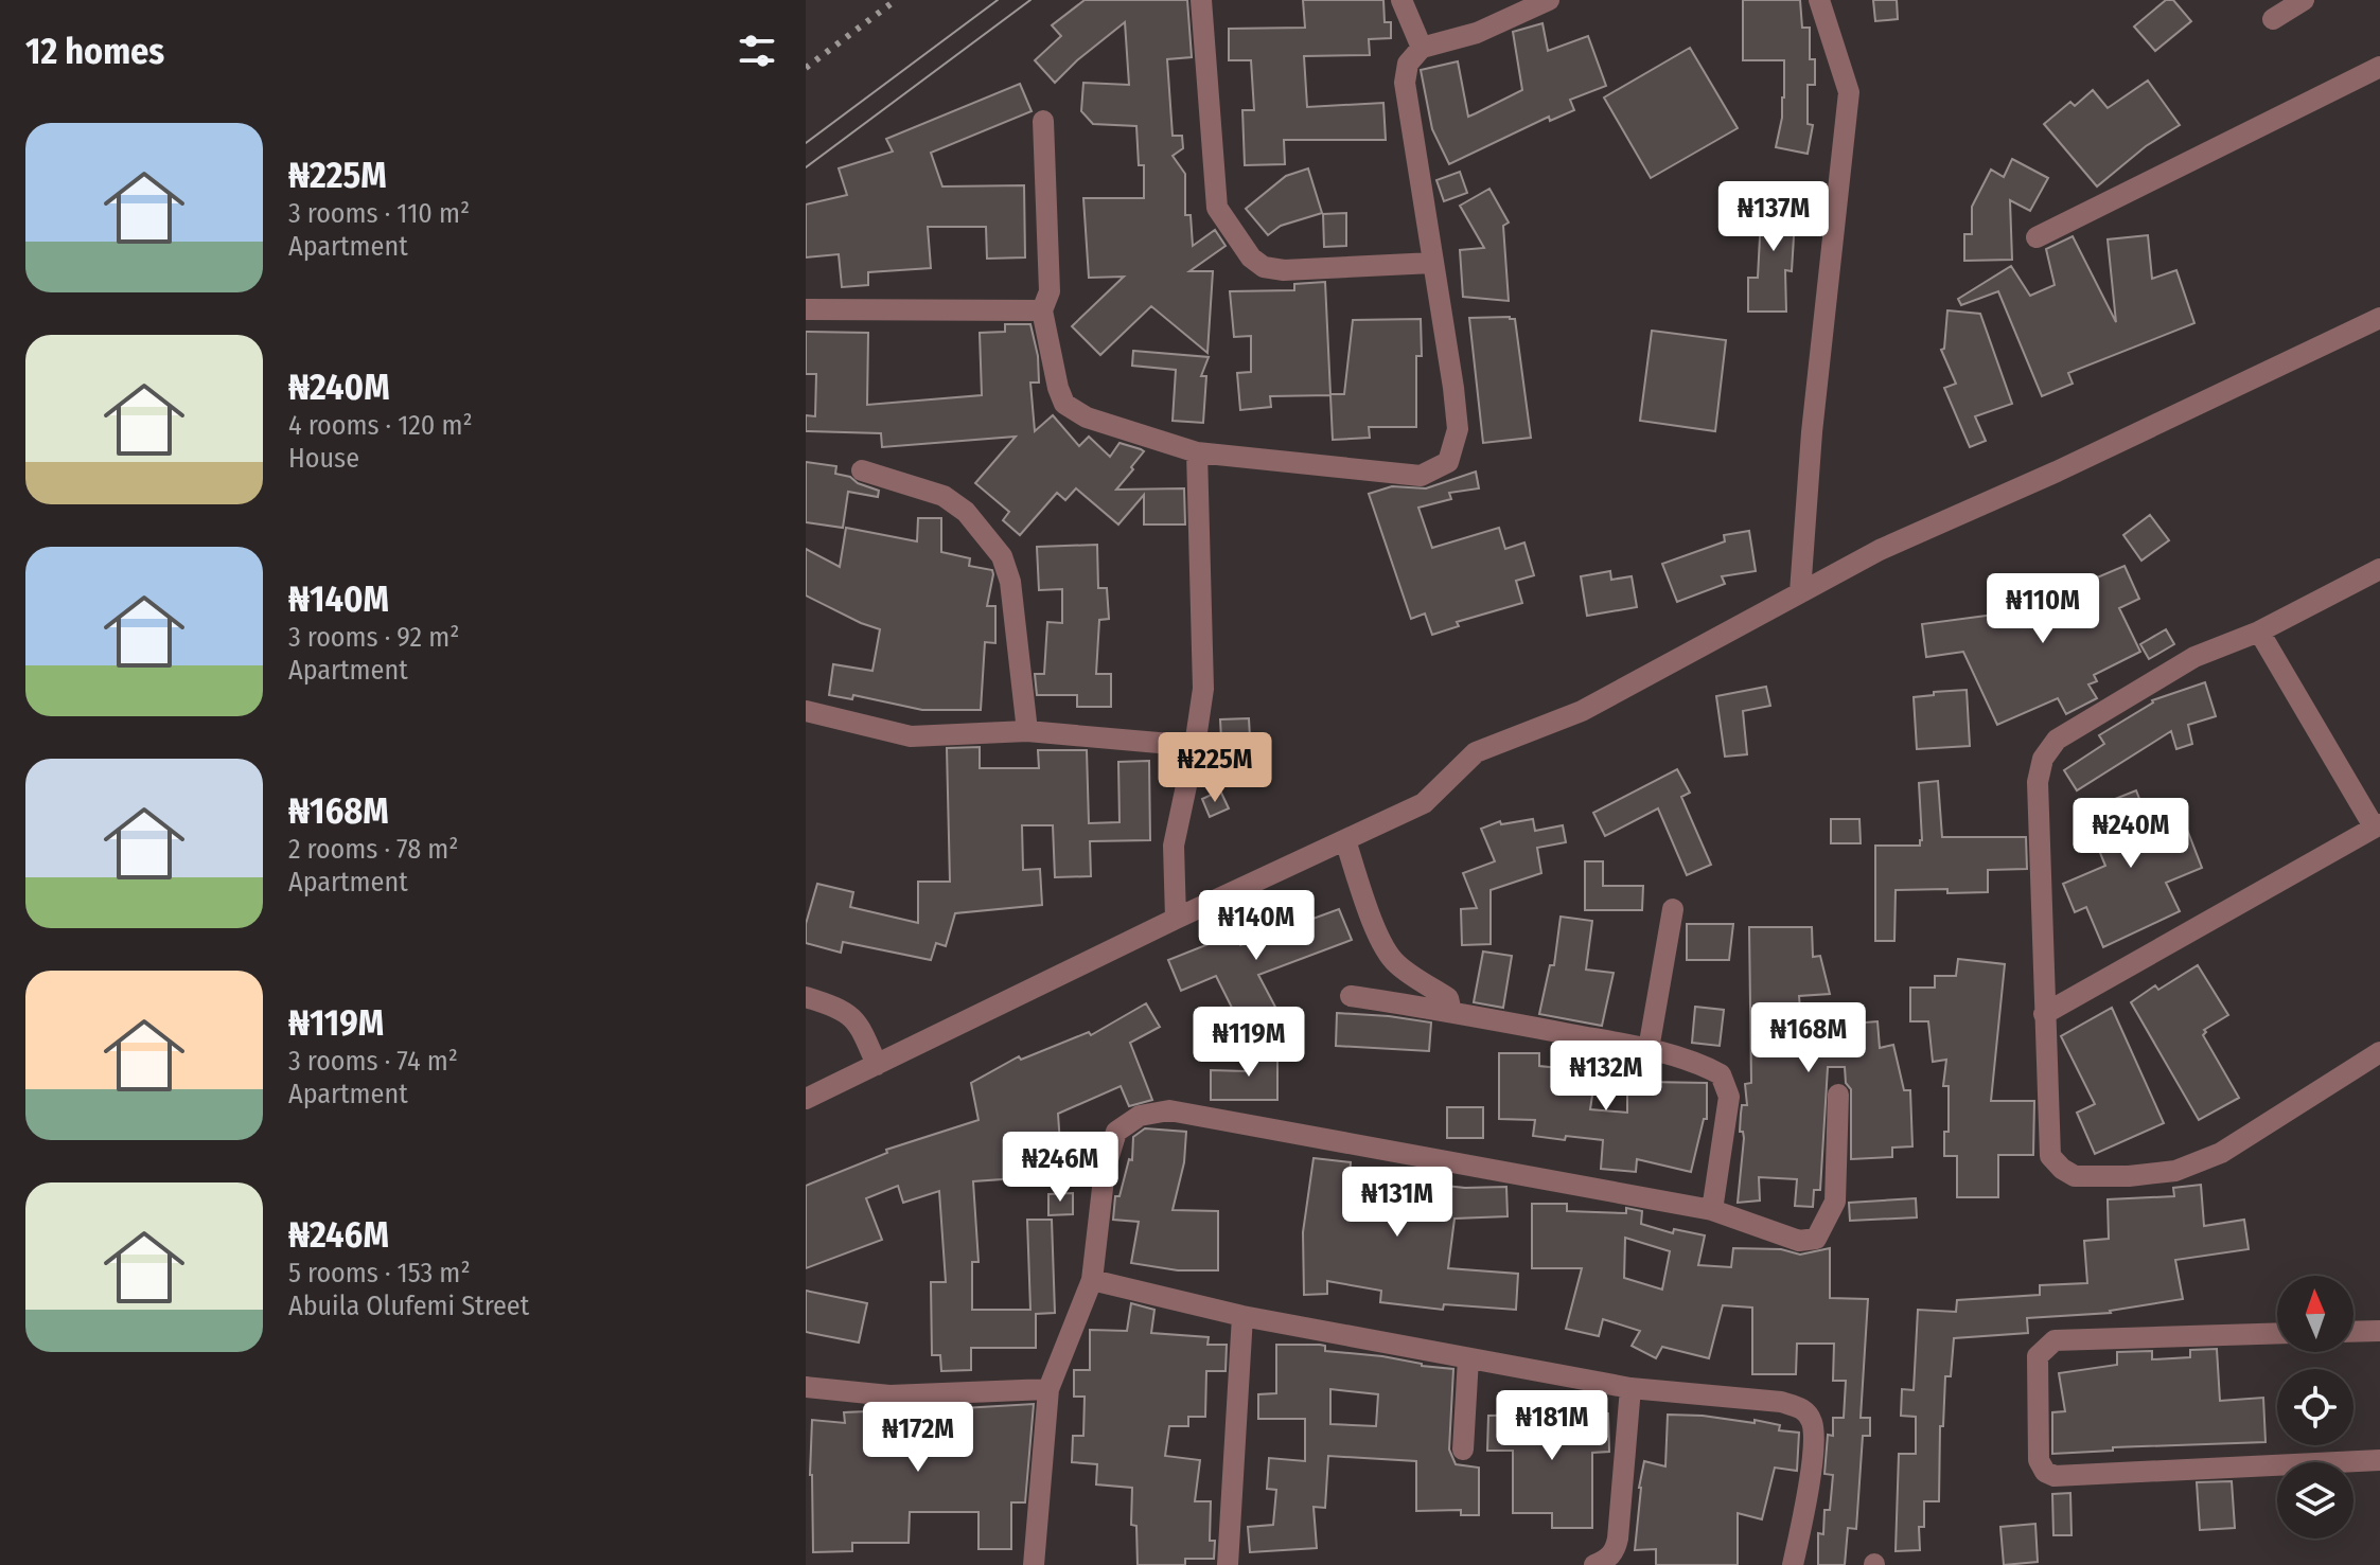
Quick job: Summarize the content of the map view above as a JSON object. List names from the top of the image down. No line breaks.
{"north":"top","page":{"heading":"12 homes","list":[{"name":"₦225M","note":"3 rooms · 110 m² · Apartment"},{"name":"₦240M","note":"4 rooms · 120 m² · House"},{"name":"₦140M","note":"3 rooms · 92 m² · Apartment"},{"name":"₦168M","note":"2 rooms · 78 m² · Apartment"},{"name":"₦119M","note":"3 rooms · 74 m² · Apartment"},{"name":"₦246M","note":"5 rooms · 153 m² · Abuila Olufemi Street"}],"price":["₦137M","₦110M","₦225M","₦240M","₦140M","₦168M","₦119M","₦132M","₦246M","₦131M","₦181M","₦172M"]}}
